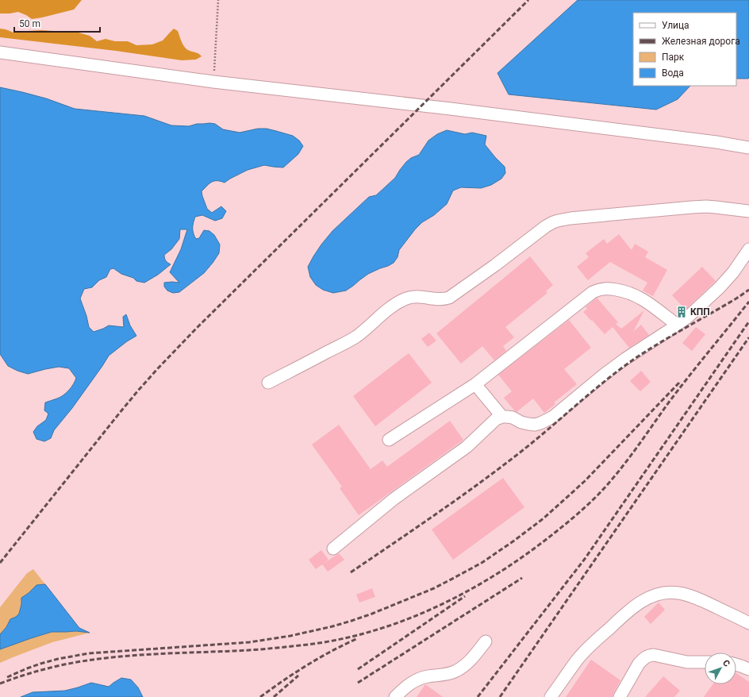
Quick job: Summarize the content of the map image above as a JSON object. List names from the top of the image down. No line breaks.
{"places":{"building":["КПП"]},"legend":["Улица","Железная дорога","Парк","Вода"],"scale_bar":"50 m","north":"top right"}
